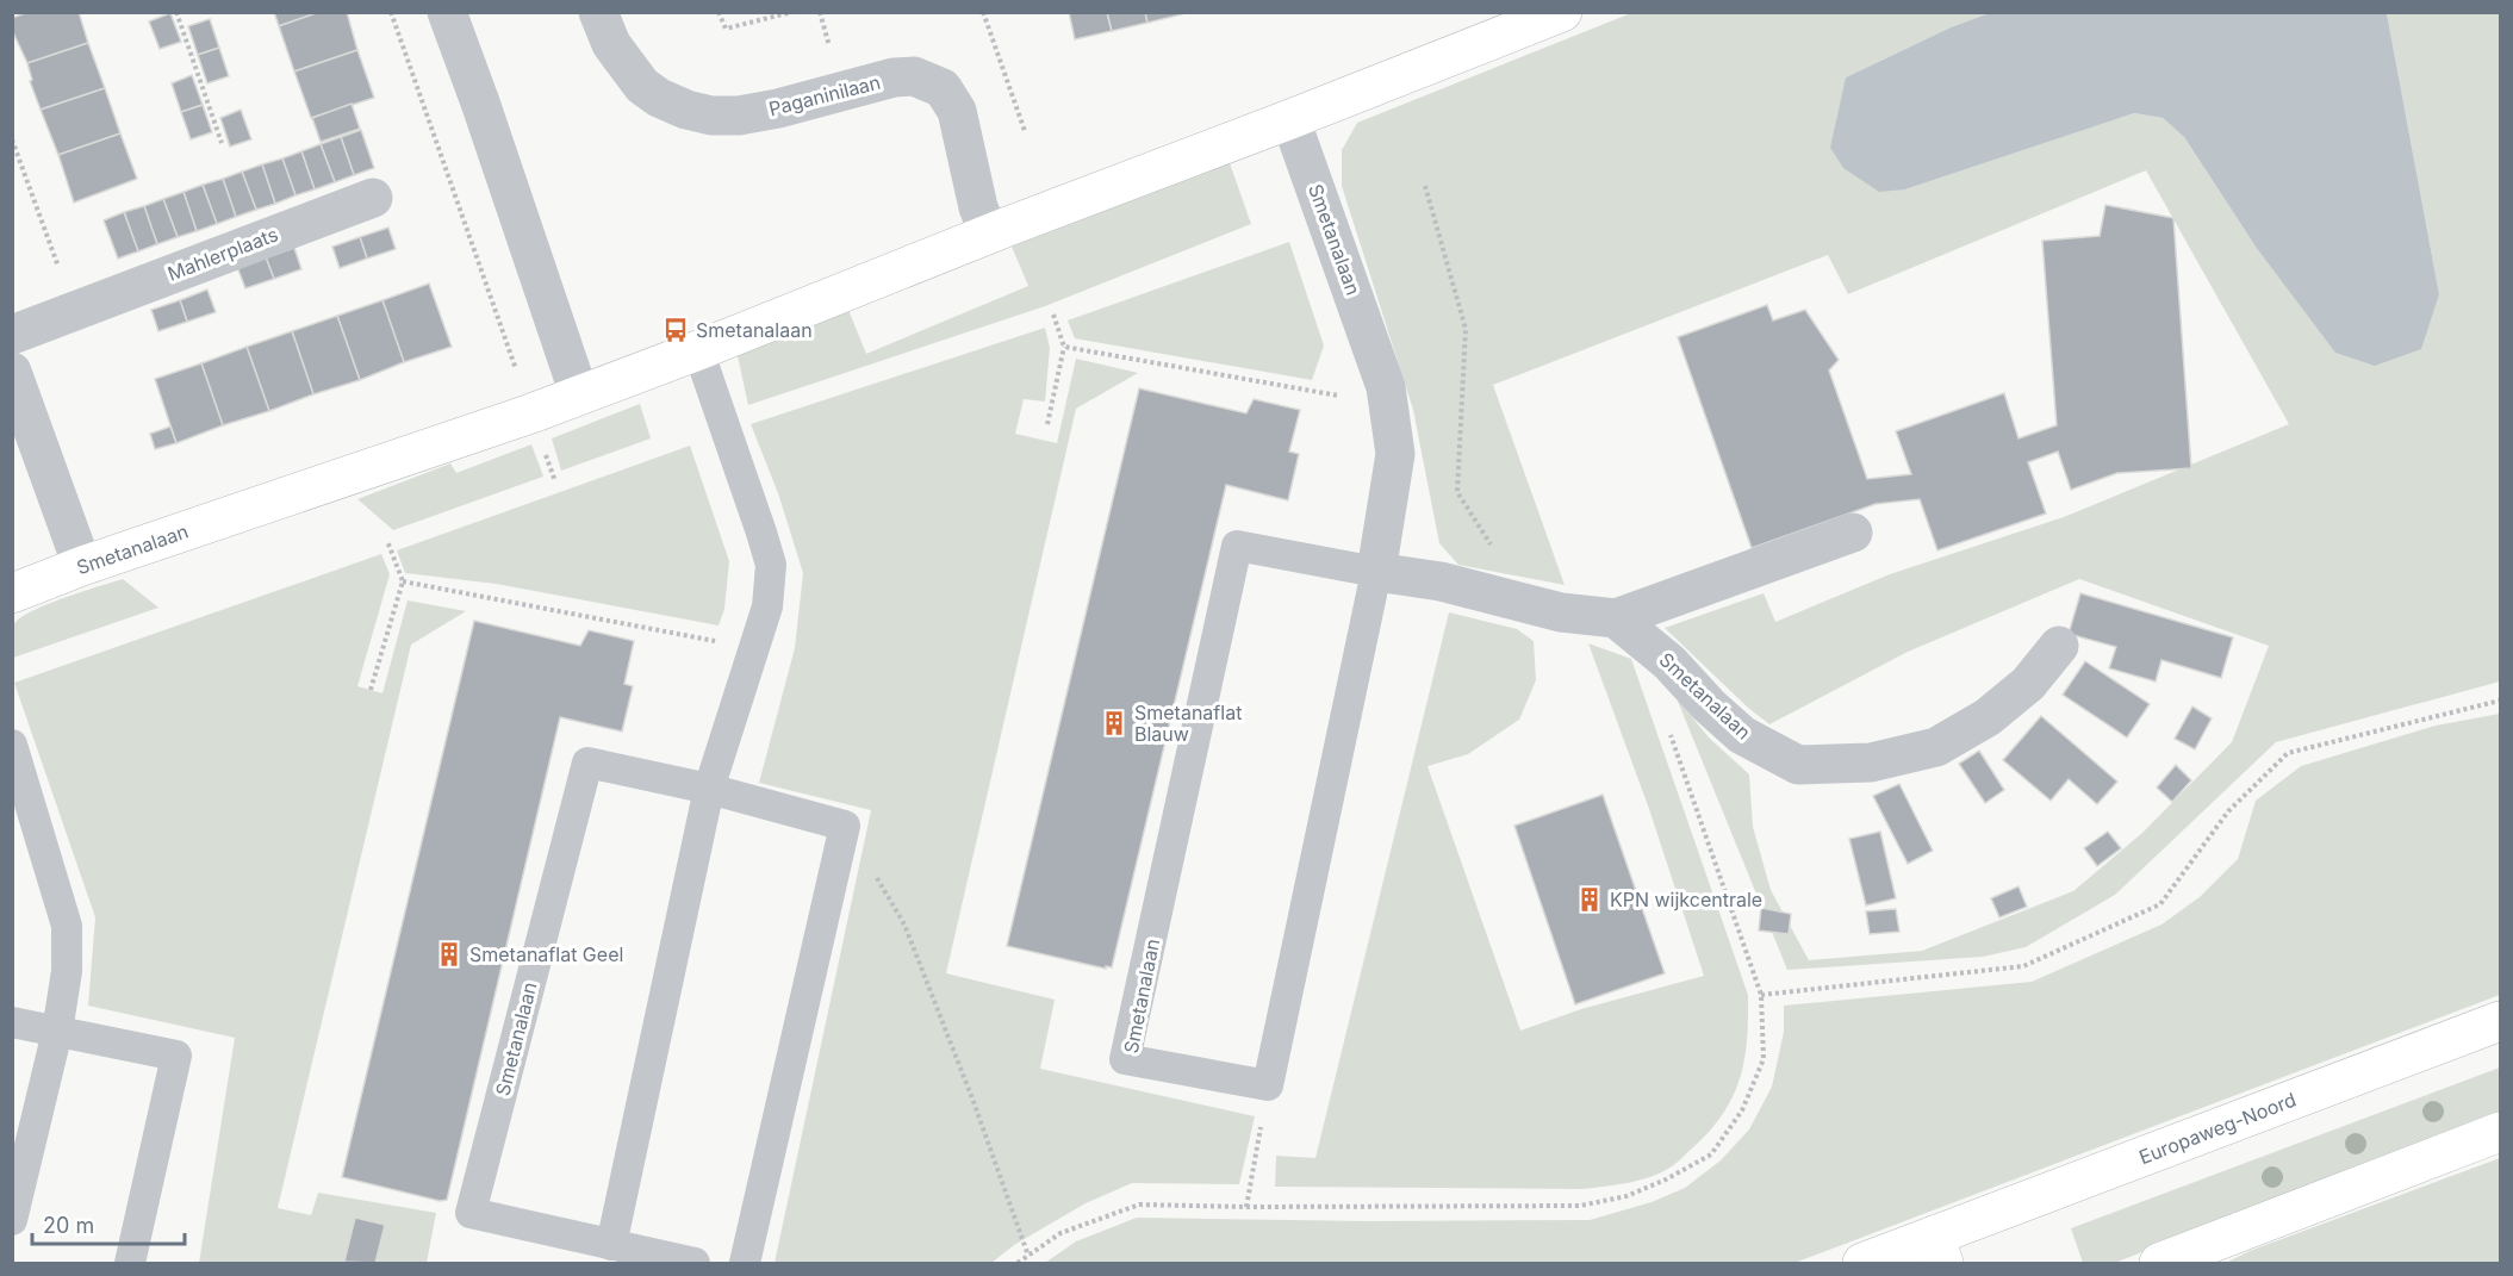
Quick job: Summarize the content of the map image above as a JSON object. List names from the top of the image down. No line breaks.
{"streets":{"street":["Paganinilaan","Smetanalaan","Mahlerplaats","Europaweg-Noord"]},"crossings":[["Paganinilaan","Smetanalaan"]],"places":{"bus stop":["Smetanalaan"],"building":["Smetanaflat Blauw","KPN wijkcentrale","Smetanaflat Geel"]},"scale_bar":"20 m"}
